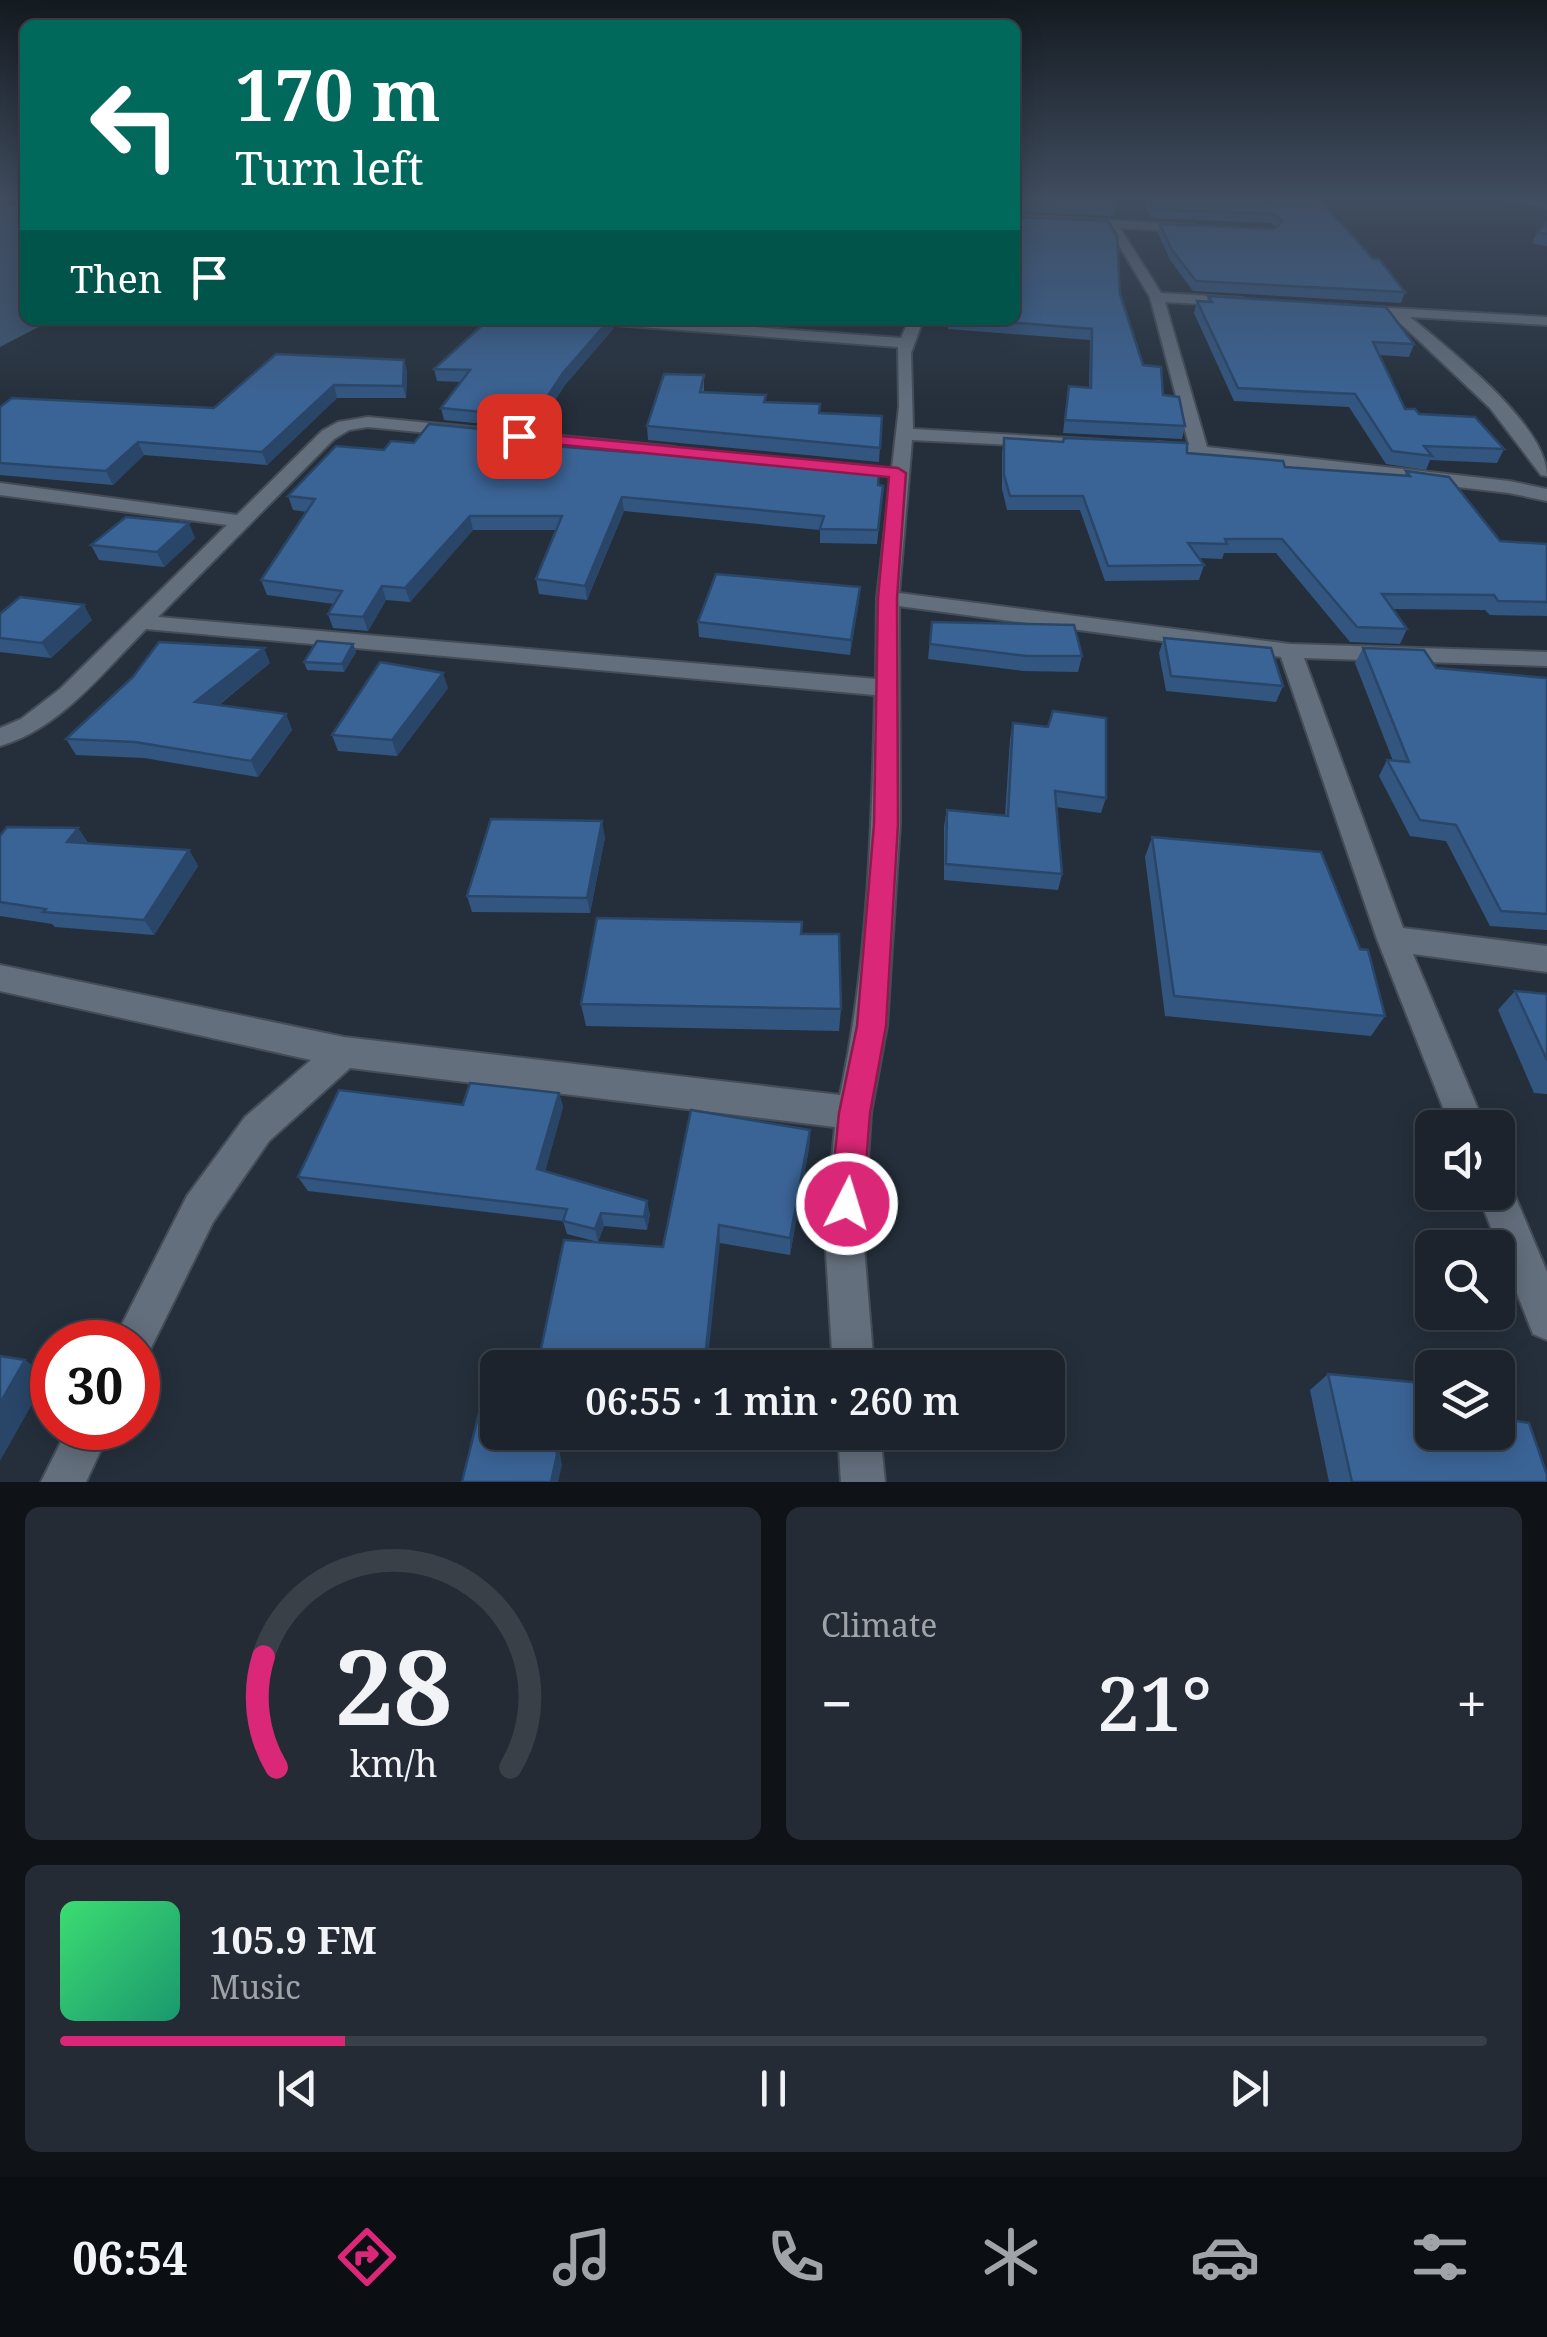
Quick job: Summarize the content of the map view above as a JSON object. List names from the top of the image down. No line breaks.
{"page":{"turn":["170 m","Turn left"],"then":"Then","limit":"30","trip":"06:55 · 1 min · 260 m","tile":"Climate","heat":["−","21°","+"],"song":["105.9 FM","Music"],"tabs":"06:54","gauge":["28","km/h"]}}
